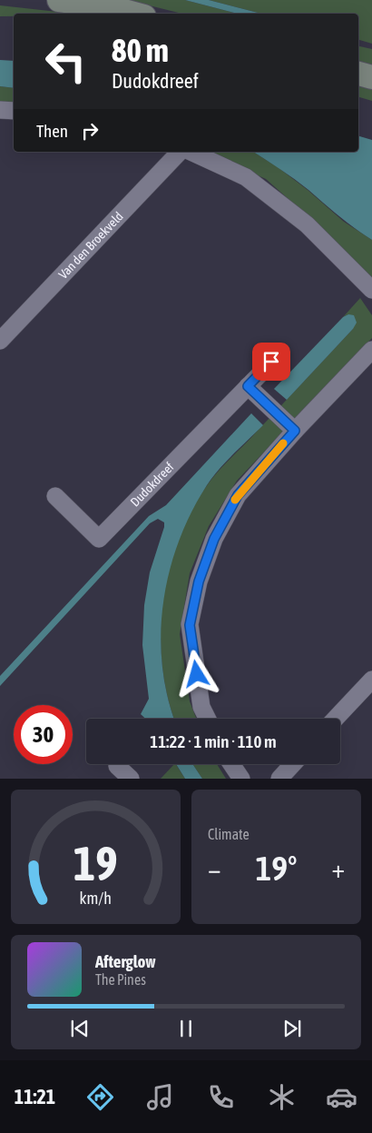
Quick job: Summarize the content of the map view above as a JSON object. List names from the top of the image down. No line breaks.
{"streets":{"street":["Van den Broekveld","Dudokdreef"]},"page":{"turn":["80 m","Dudokdreef"],"then":"Then","limit":"30","trip":"11:22 · 1 min · 110 m","tile":"Climate","heat":["−","19°","+"],"song":["Afterglow","The Pines"],"tabs":"11:21","gauge":["19","km/h"]}}
